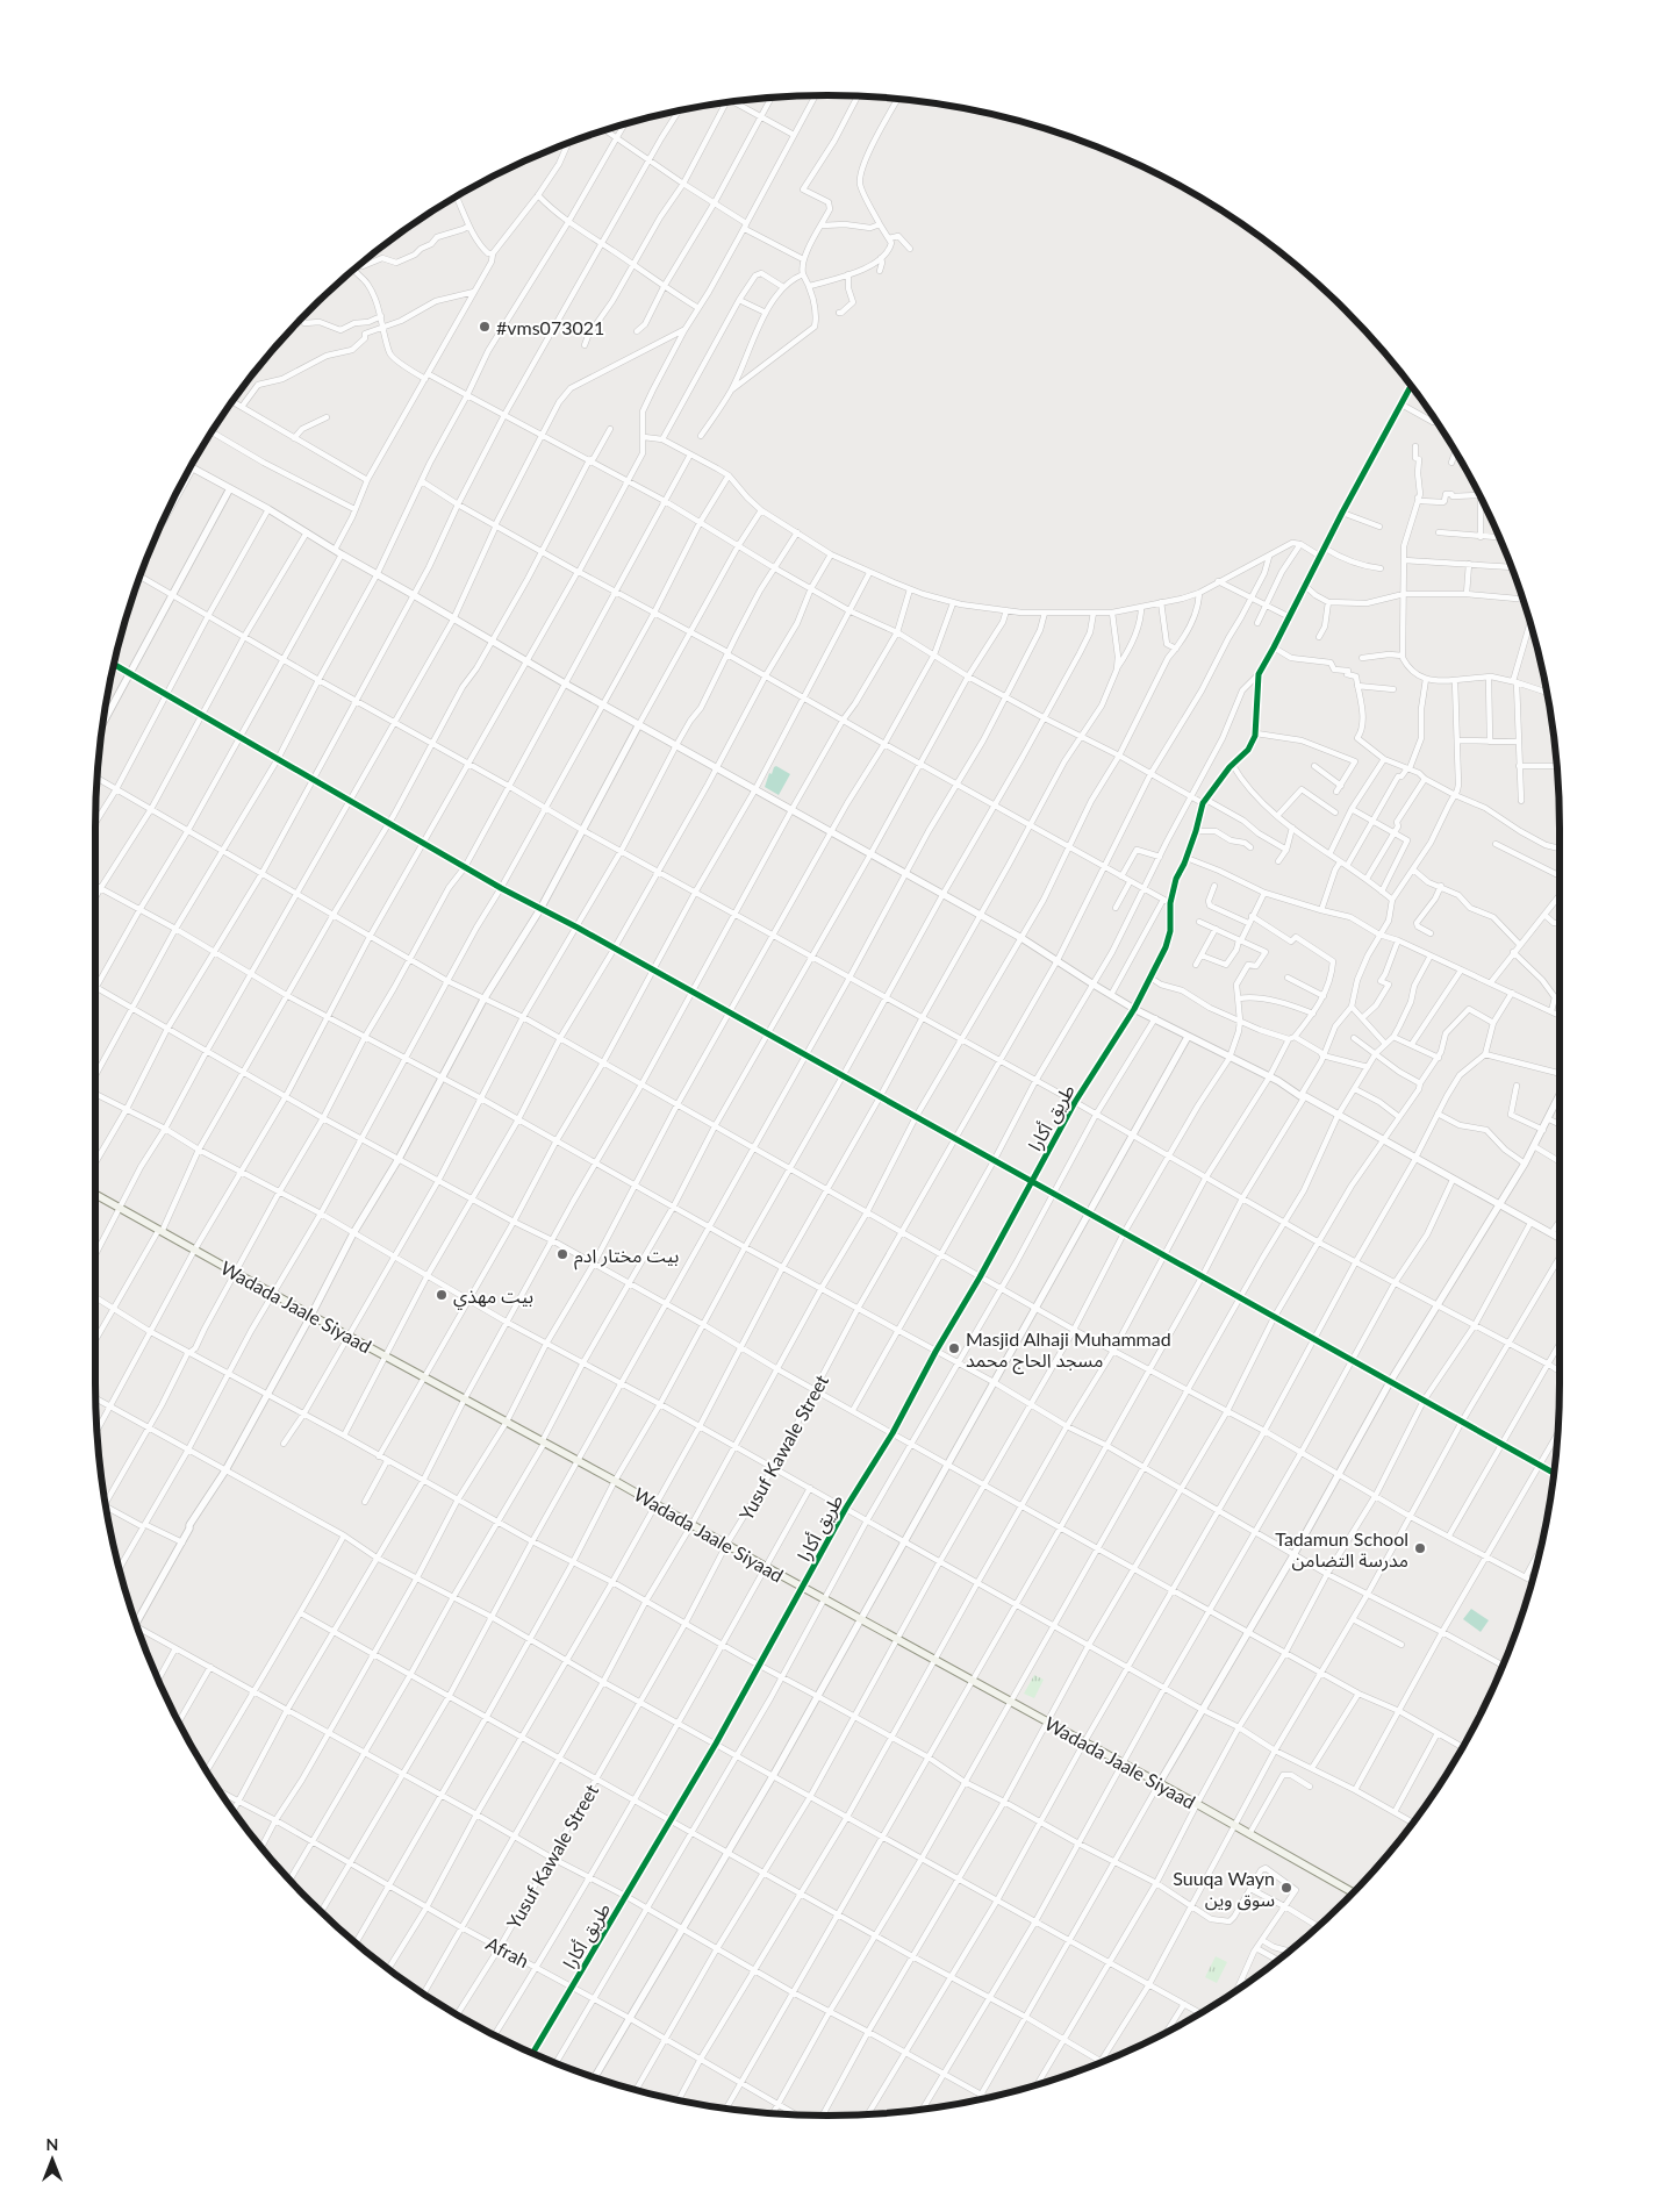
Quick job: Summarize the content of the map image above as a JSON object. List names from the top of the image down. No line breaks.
{"streets":{"main road":["Wadada Jaale Siyaad"],"street":["طريق أكارا","Yusuf Kawale Street","Afrah"]},"crossings":[["طريق أكارا","Wadada Jaale Siyaad"],["طريق أكارا","Afrah"],["Wadada Jaale Siyaad","Yusuf Kawale Street"],["Yusuf Kawale Street","Afrah"]],"places":["#vms073021","بيت مختار ادم","بيت مهذي","Masjid Alhaji Muhammad مسجد الحاج محمد","Tadamun School مدرسة التضامن","Suuqa Wayn سوق وين"],"north":"top"}
